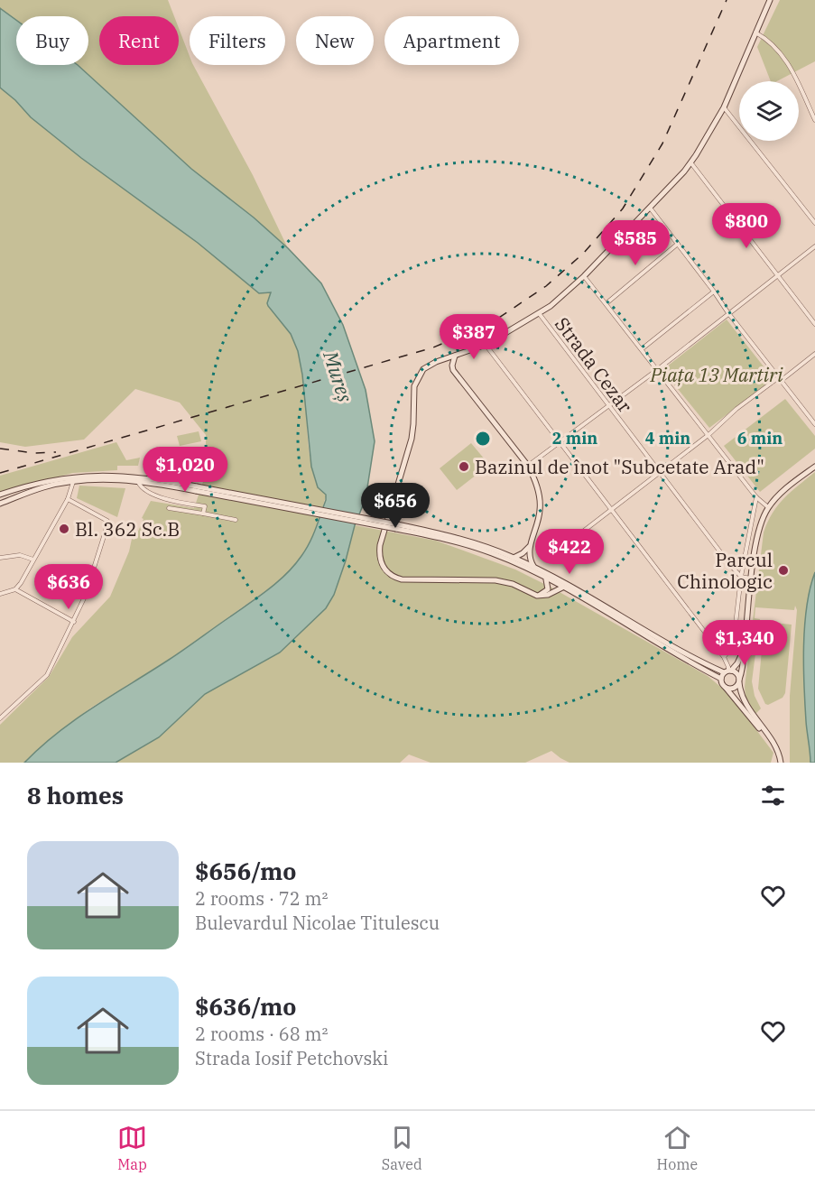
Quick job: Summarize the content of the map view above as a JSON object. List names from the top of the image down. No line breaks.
{"streets":{"street":["Strada Cezar"]},"water":["Mureș"],"parks":["Piața 13 Martiri"],"places":["Bazinul de înot \"Subcetate Arad\"","Bl. 362 Sc.B","Parcul Chinologic"],"page":{"chip":["Buy","Rent","Filters","New","Apartment"],"price":["$800","$585","$387","$1,020","$656","$422","$636","$1,340"],"heading":"8 homes","list":[{"name":"$656/mo","note":"2 rooms · 72 m² · Bulevardul Nicolae Titulescu"},{"name":"$636/mo","note":"2 rooms · 68 m² · Strada Iosif Petchovski"}],"tabs":["Map","Saved","Home"]},"rings":["2 min","4 min","6 min"]}
